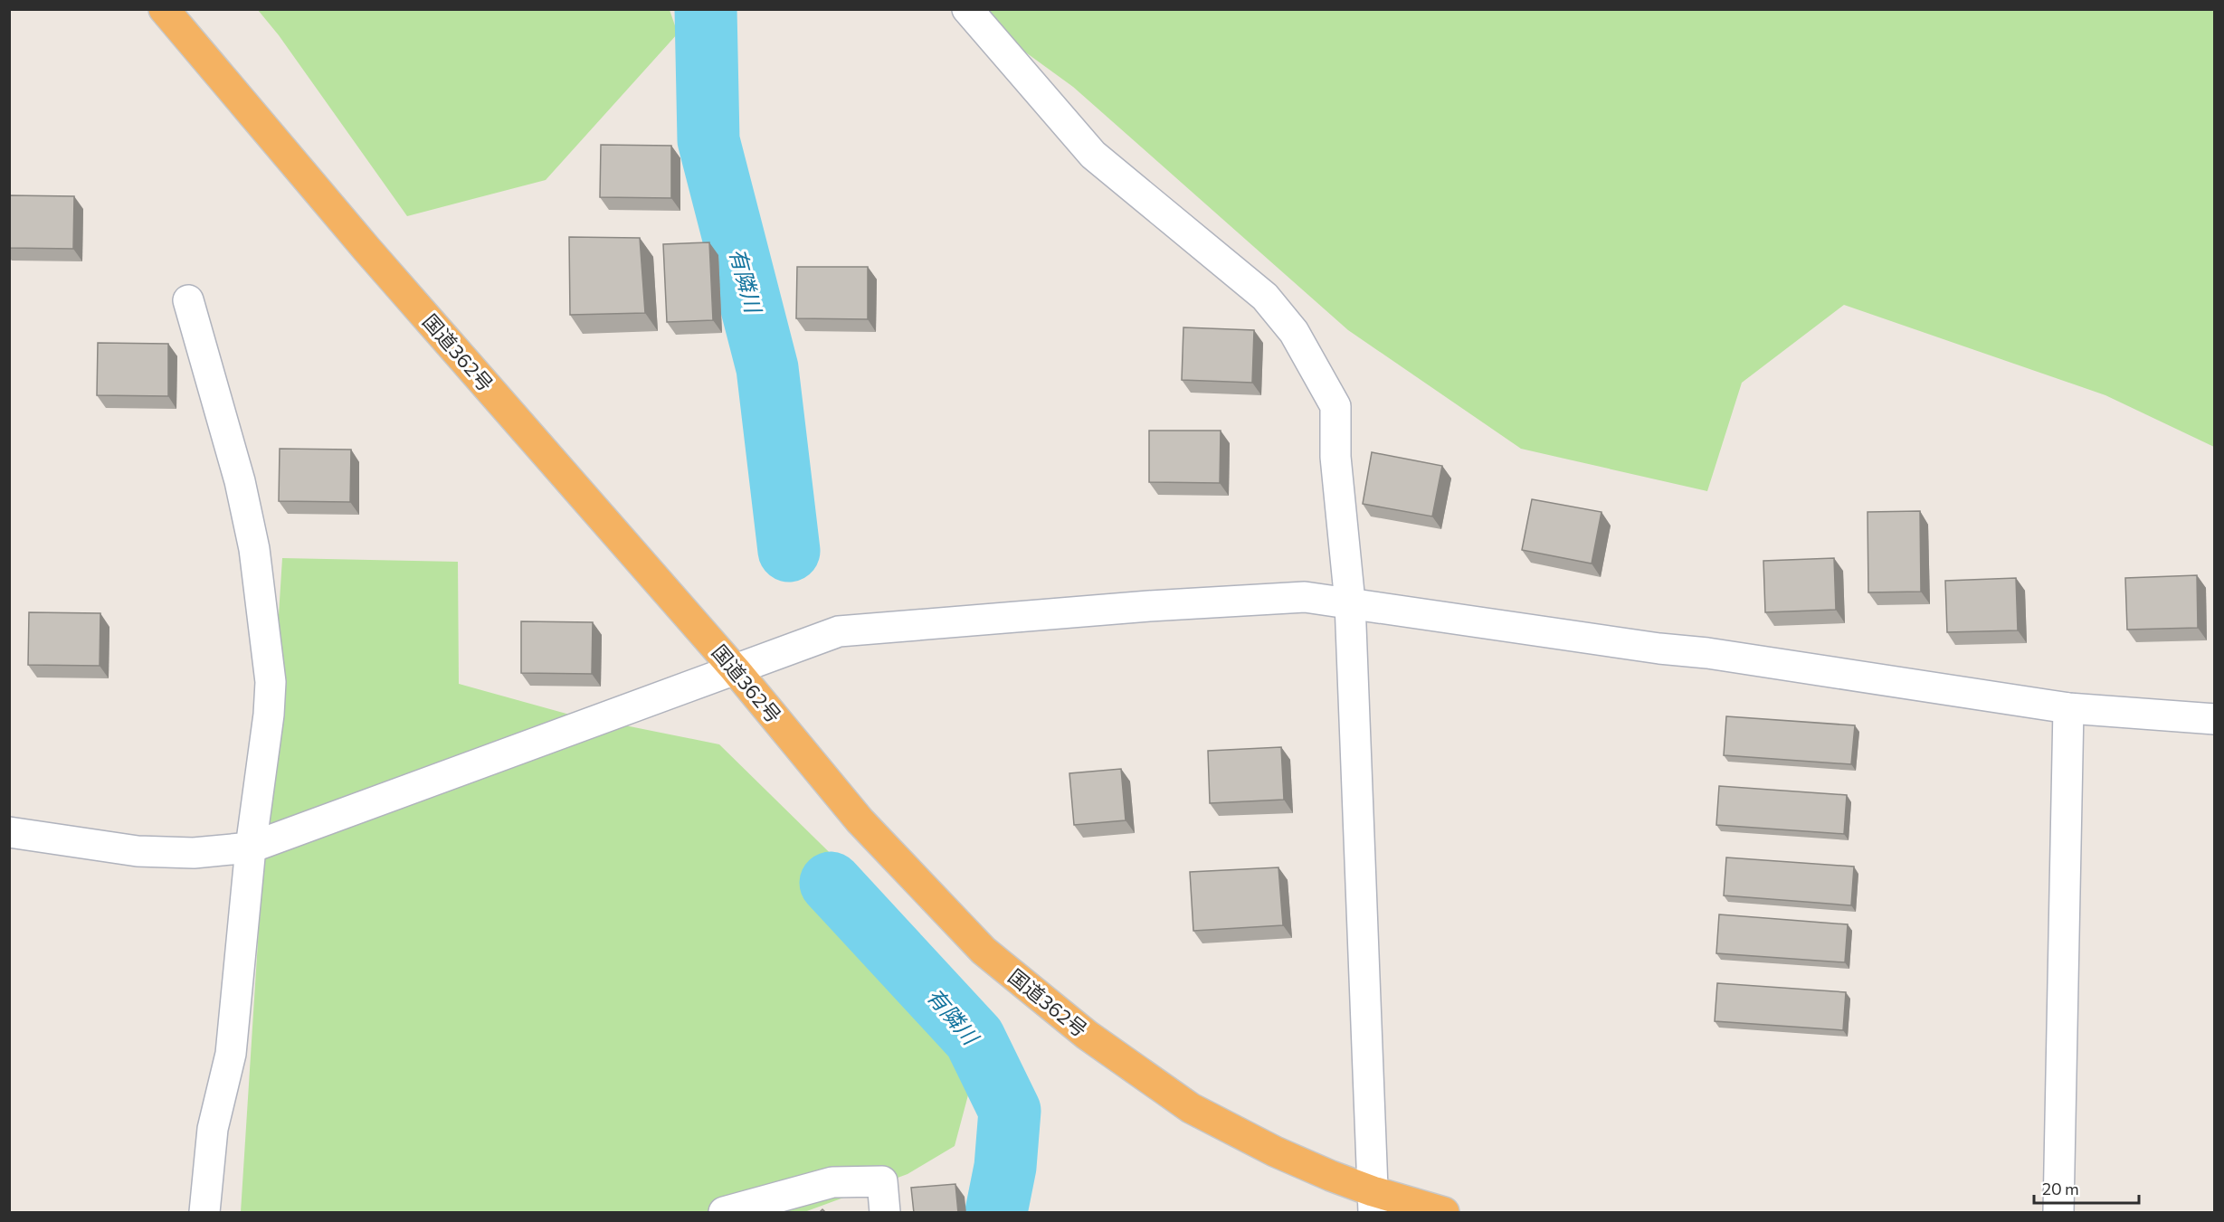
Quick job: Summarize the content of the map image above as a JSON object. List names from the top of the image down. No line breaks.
{"streets":{"highway":["国道362号"]},"water":["有隣川"],"scale_bar":"20 m"}
